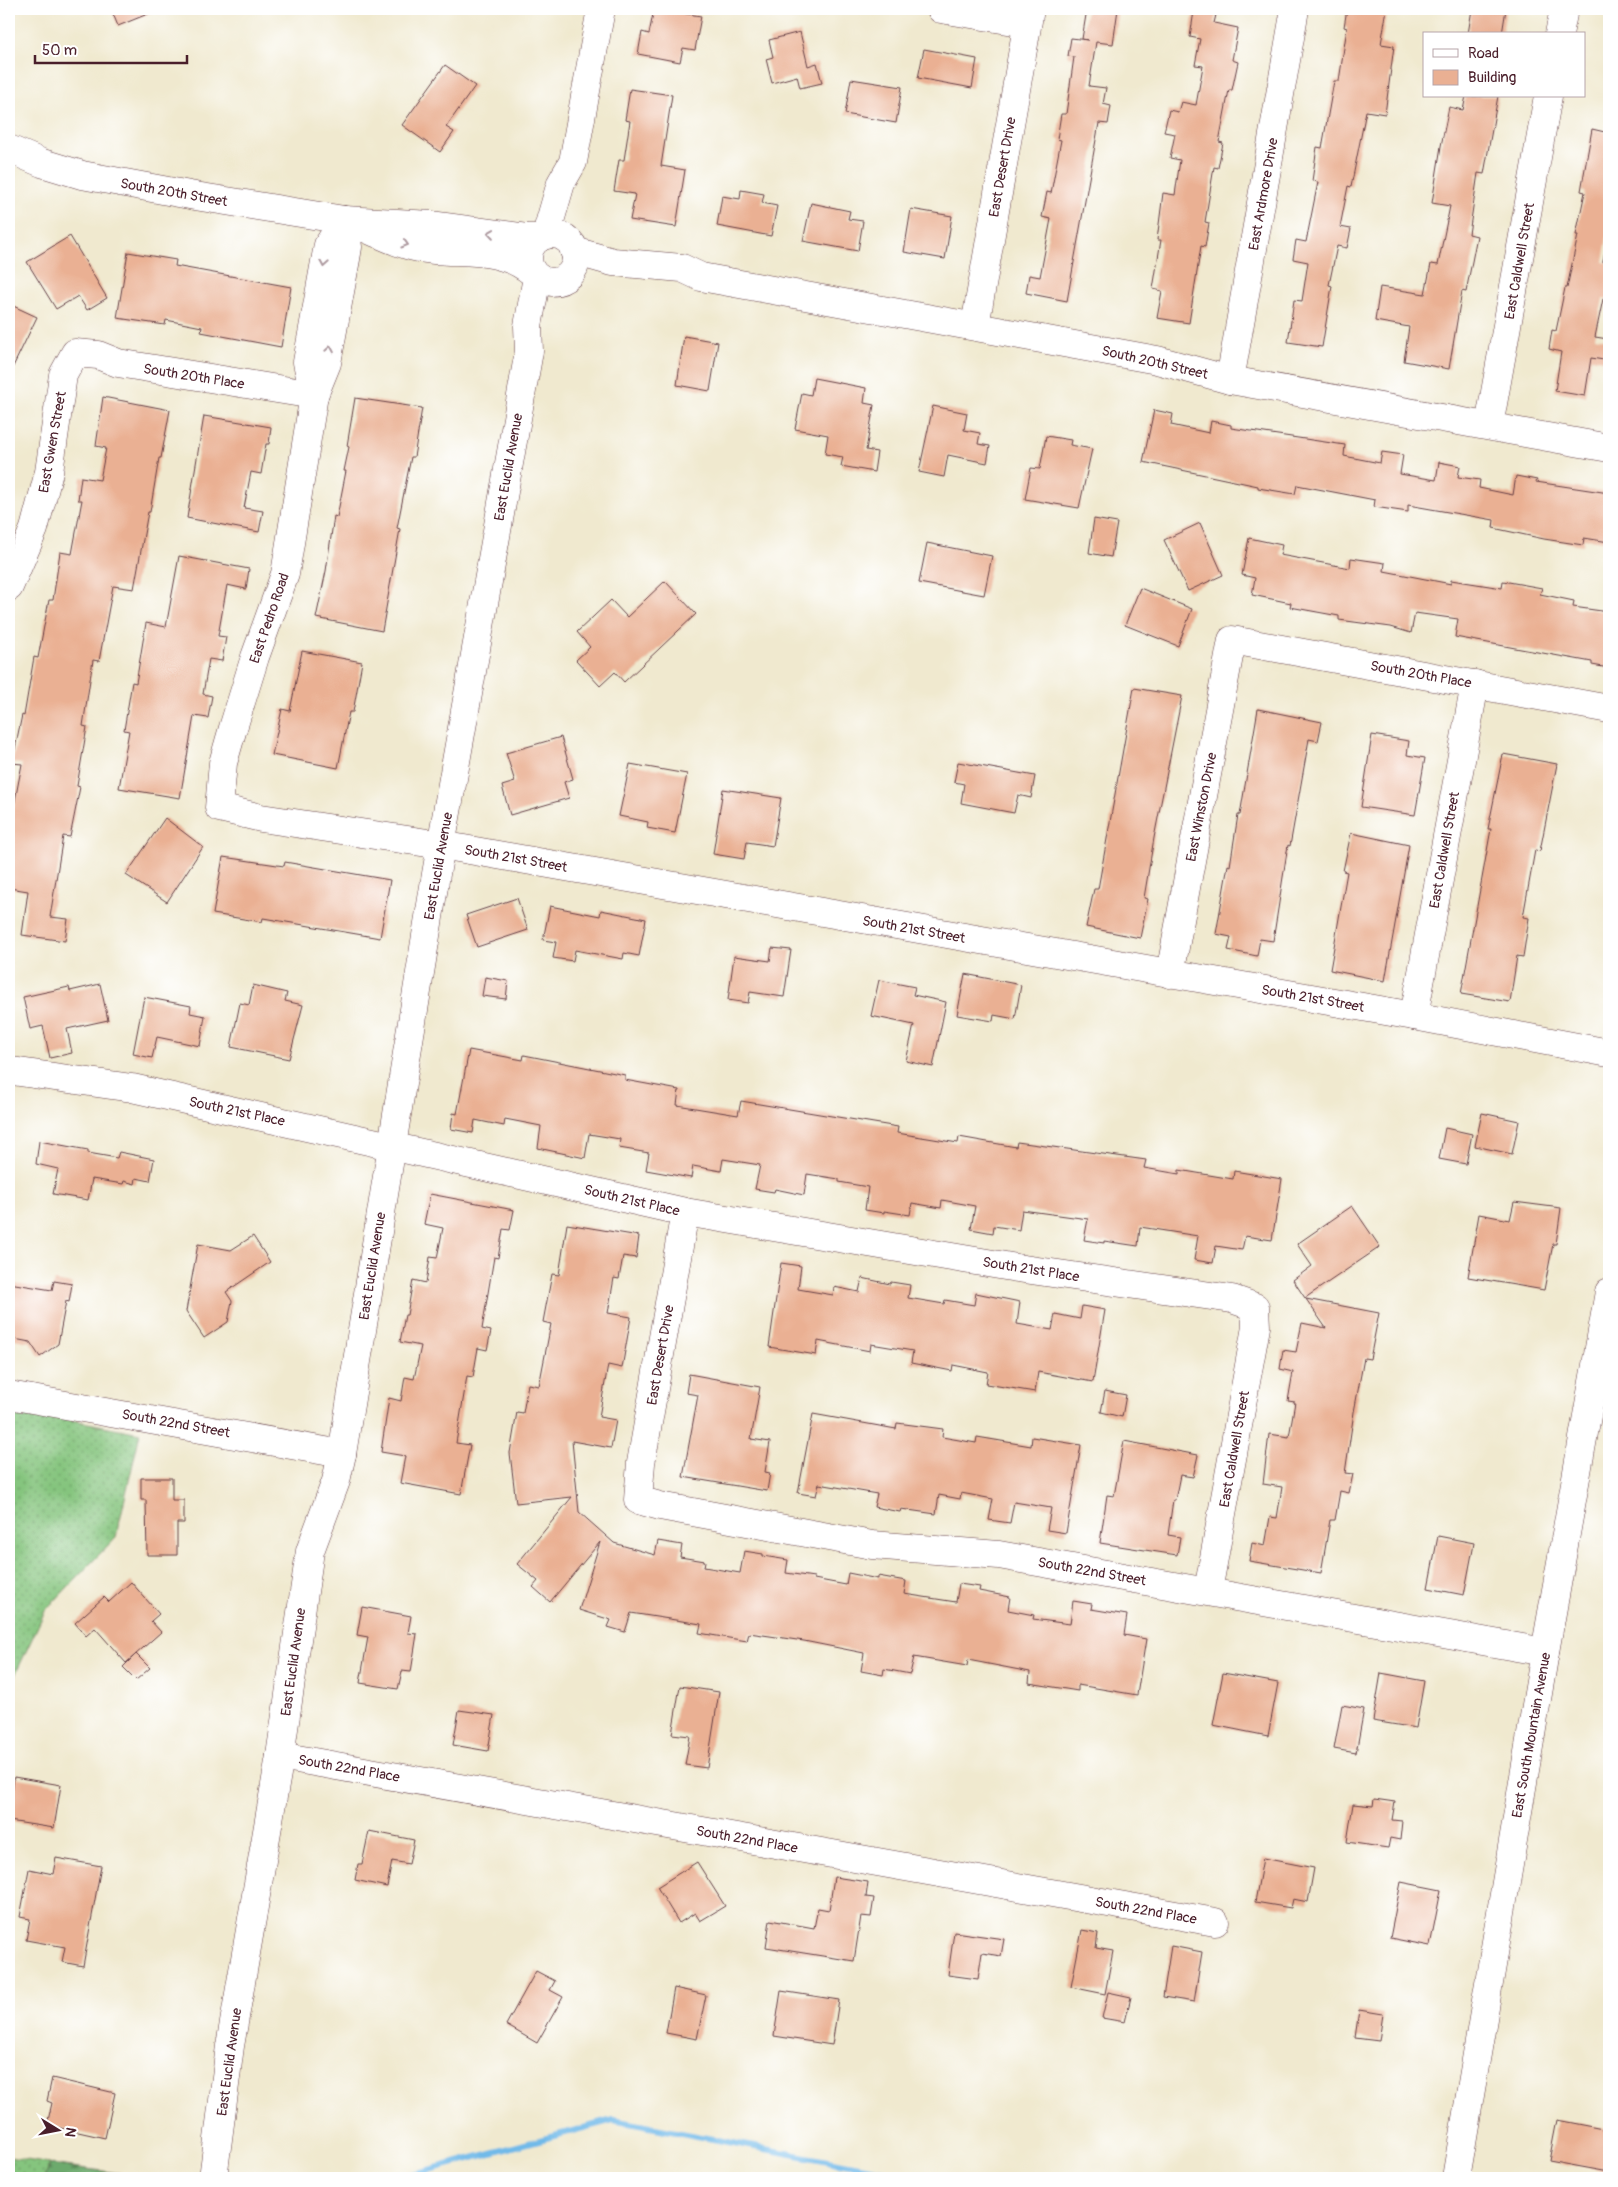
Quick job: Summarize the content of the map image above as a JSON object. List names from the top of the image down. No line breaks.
{"streets":{"street":["East Desert Drive","South 20th Street","East Ardmore Drive","East Caldwell Street","South 20th Place","East Gwen Street","East Euclid Avenue","East Pedro Road","East Winston Drive","South 21st Street","South 21st Place","South 22nd Street","East South Mountain Avenue","South 22nd Place"]},"crossings":[["East Desert Drive","South 20th Street"],["East Desert Drive","South 21st Place"],["East Desert Drive","South 22nd Street"],["South 20th Street","East Ardmore Drive"],["South 20th Street","East Caldwell Street"],["South 20th Street","East Euclid Avenue"],["South 20th Street","East Pedro Road"],["East Caldwell Street","South 20th Place"],["East Caldwell Street","South 21st Street"],["East Caldwell Street","South 21st Place"],["East Caldwell Street","South 22nd Street"],["South 20th Place","East Gwen Street"],["South 20th Place","East Pedro Road"],["South 20th Place","East Winston Drive"],["East Euclid Avenue","South 21st Street"],["East Euclid Avenue","South 21st Place"],["East Euclid Avenue","South 22nd Street"],["East Euclid Avenue","South 22nd Place"],["East Pedro Road","South 21st Street"],["East Winston Drive","South 21st Street"],["South 22nd Street","East South Mountain Avenue"]],"legend":["Road","Building"],"scale_bar":"50 m","north":"right"}
